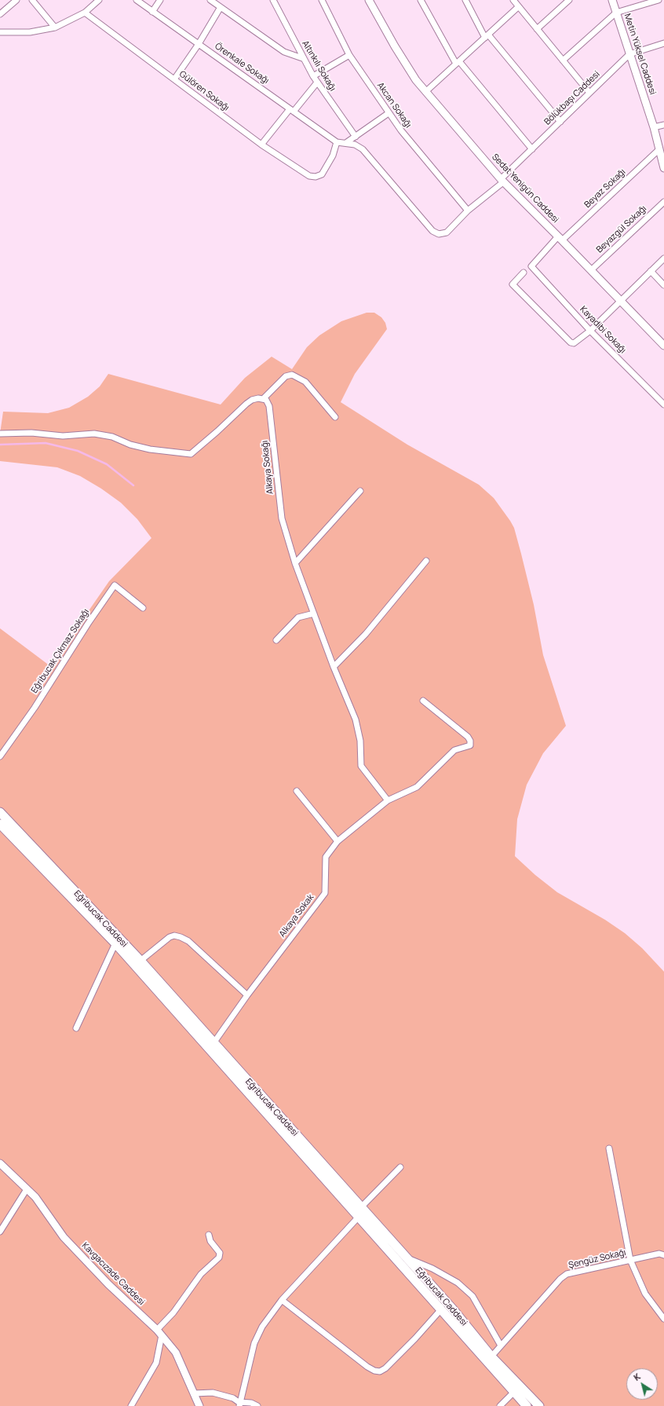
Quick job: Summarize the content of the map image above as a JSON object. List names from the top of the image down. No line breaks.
{"streets":{"main road":["Eğribucak Caddesi"],"street":["Metin Yüksel Caddesi","Örenkale Sokağı","Altınkılı Sokağı","Gülören Sokağı","Bölükbaşı Caddesi","Akcan Sokağı","Sedat Yenigün Caddesi","Beyaz Sokağı","Beyazgül Sokağı","Kayadibi Sokağı","Alkaya Sokağı","Eğribucak Çıkmaz Sokağı","Alkaya Sokak","Şengüz Sokağı","Kavgacızade Caddesi"]},"crossings":[["Metin Yüksel Caddesi","Bölükbaşı Caddesi"],["Metin Yüksel Caddesi","Beyaz Sokağı"],["Örenkale Sokağı","Gülören Sokağı"],["Bölükbaşı Caddesi","Akcan Sokağı"],["Bölükbaşı Caddesi","Sedat Yenigün Caddesi"],["Sedat Yenigün Caddesi","Beyaz Sokağı"],["Sedat Yenigün Caddesi","Beyazgül Sokağı"],["Beyaz Sokağı","Kayadibi Sokağı"],["Alkaya Sokağı","Alkaya Sokak"],["Alkaya Sokak","Eğribucak Caddesi"],["Eğribucak Caddesi","Şengüz Sokağı"]],"north":"top left"}
